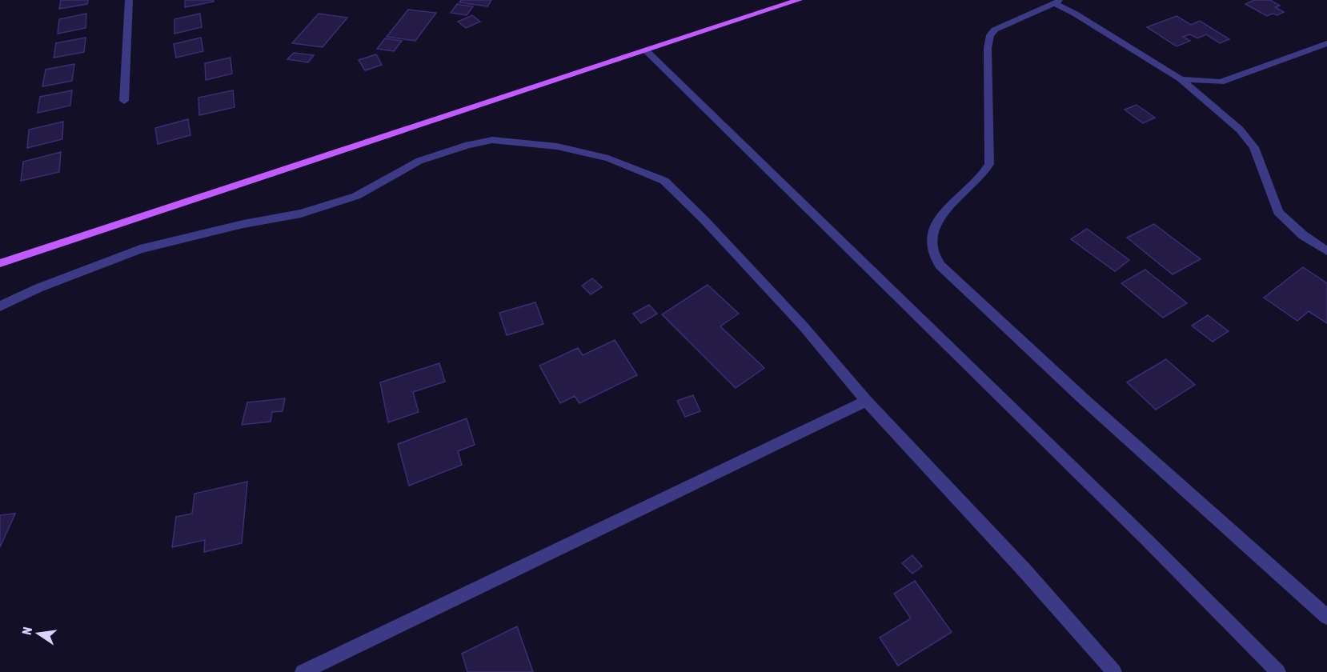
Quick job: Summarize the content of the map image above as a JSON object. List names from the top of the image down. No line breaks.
{"north":"left"}
